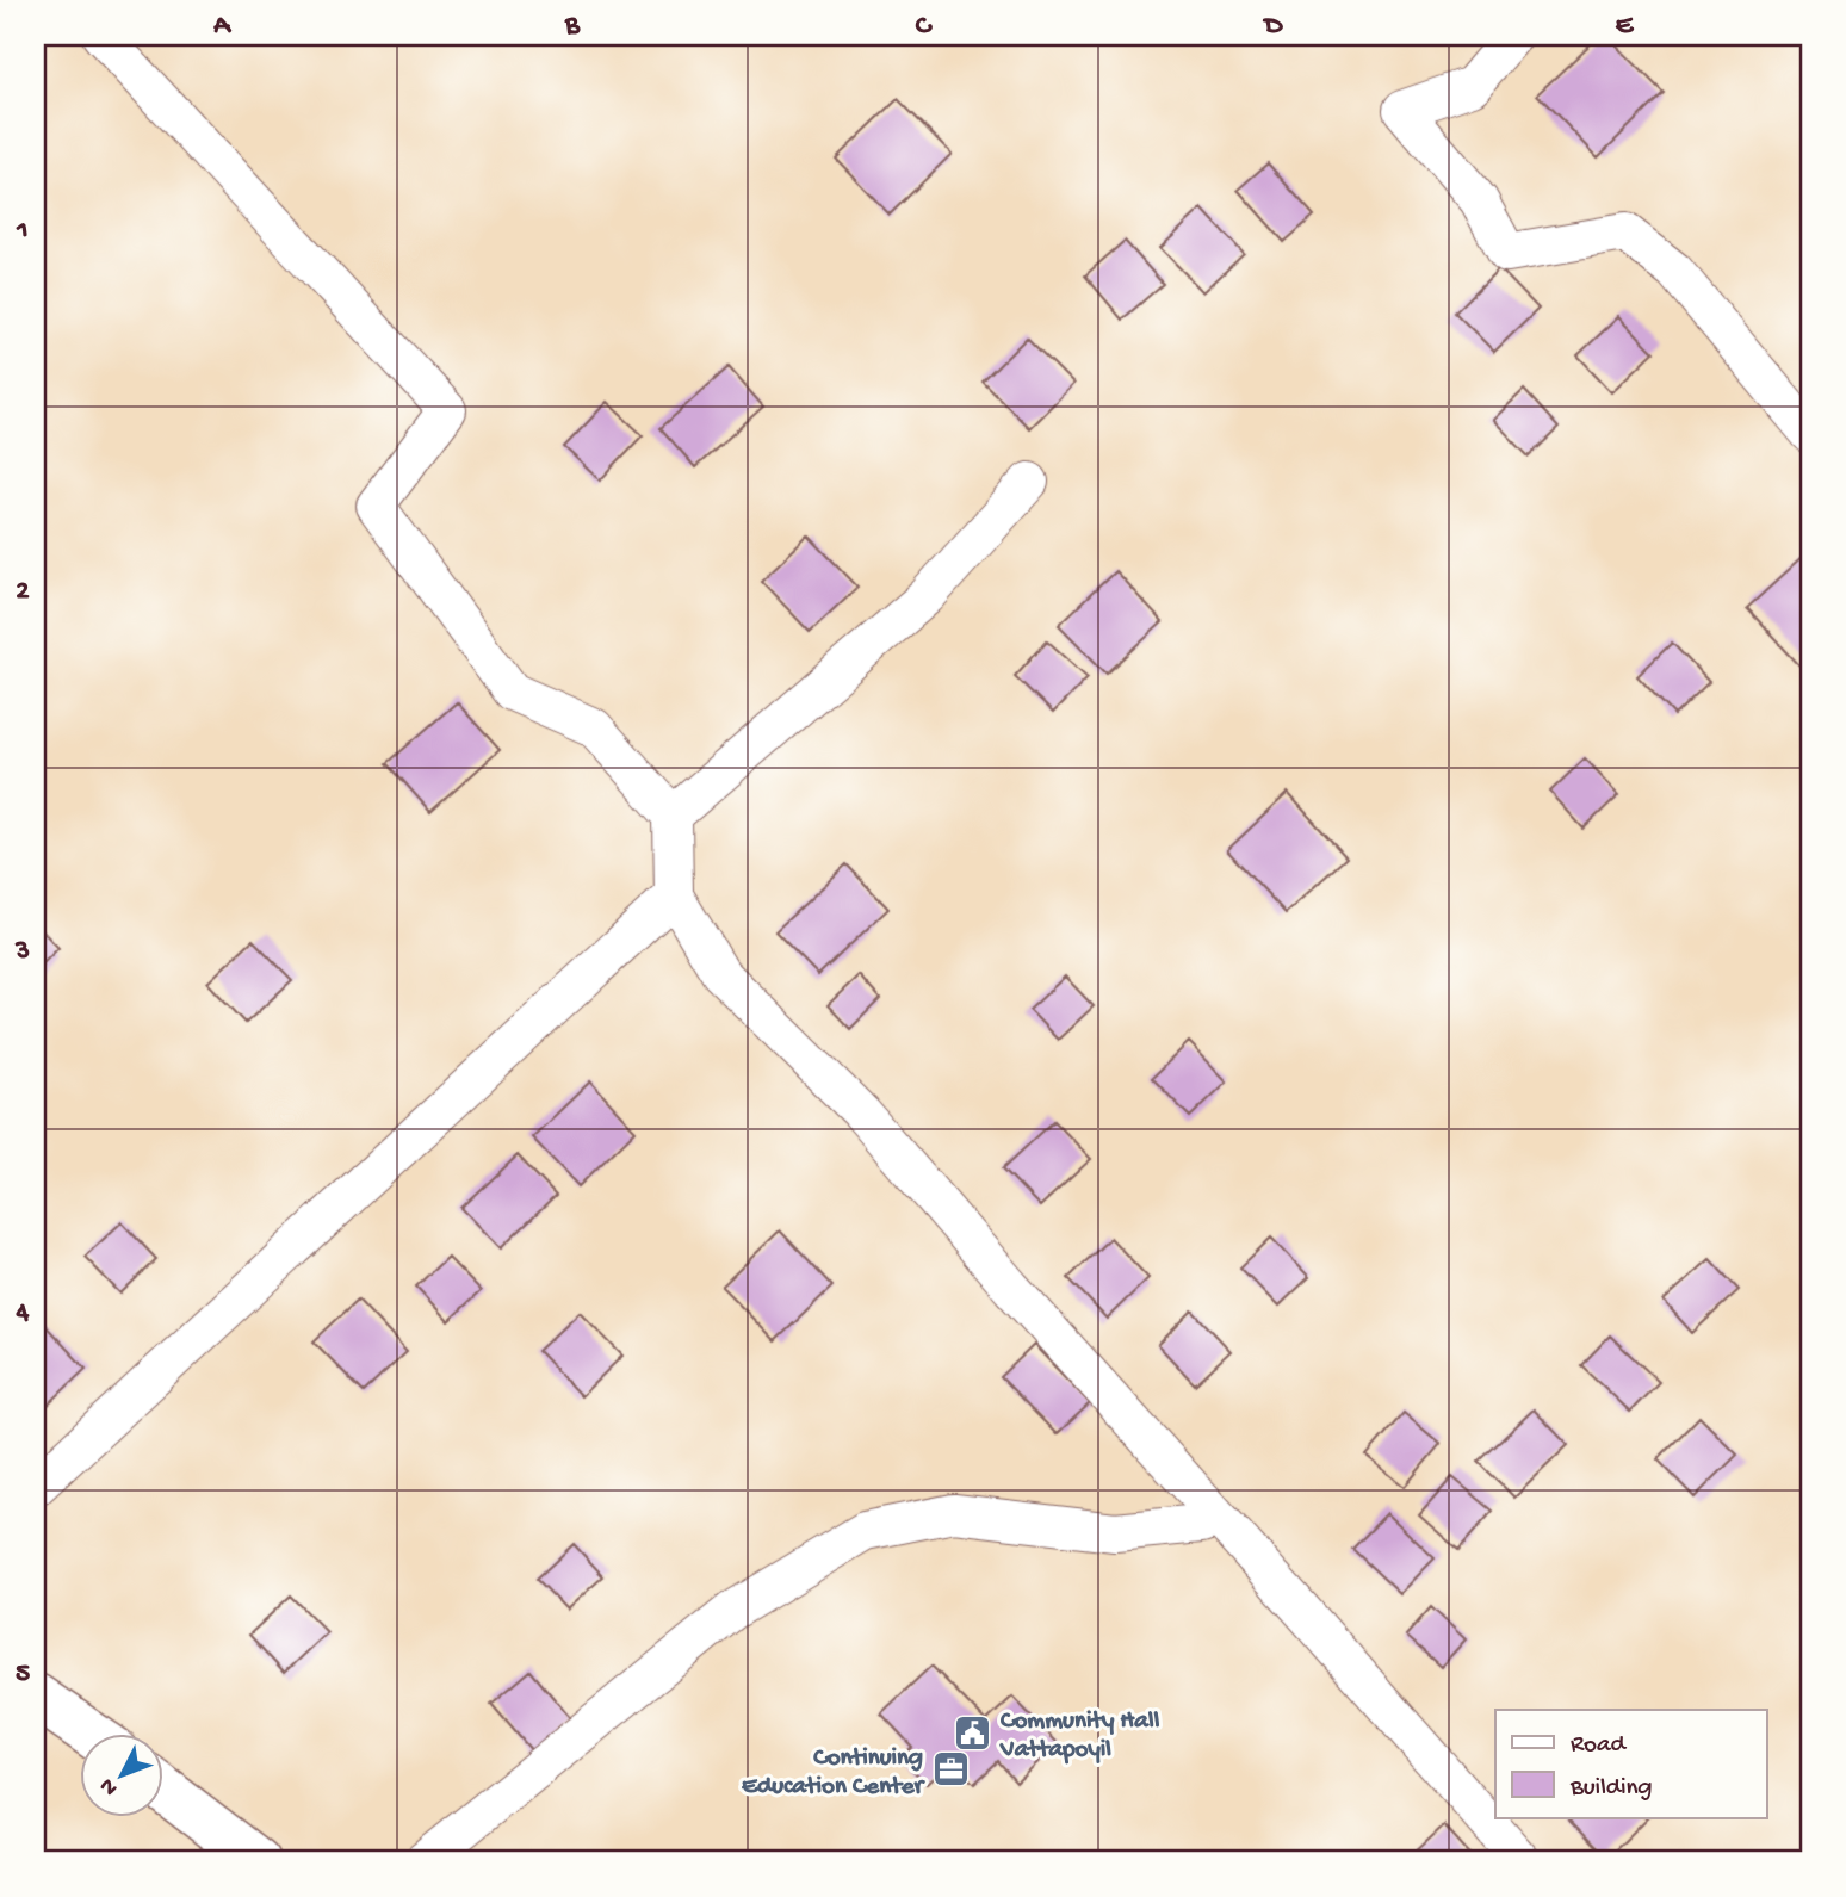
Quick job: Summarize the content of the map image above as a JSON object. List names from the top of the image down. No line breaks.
{"places":{"public building":["Community Hall Vattapoyil"],"office":["Continuing Education Center"]},"legend":["Road","Building"],"north":"bottom left","grid":{"columns":["A","B","C","D","E"],"rows":["1","2","3","4","5"]}}
